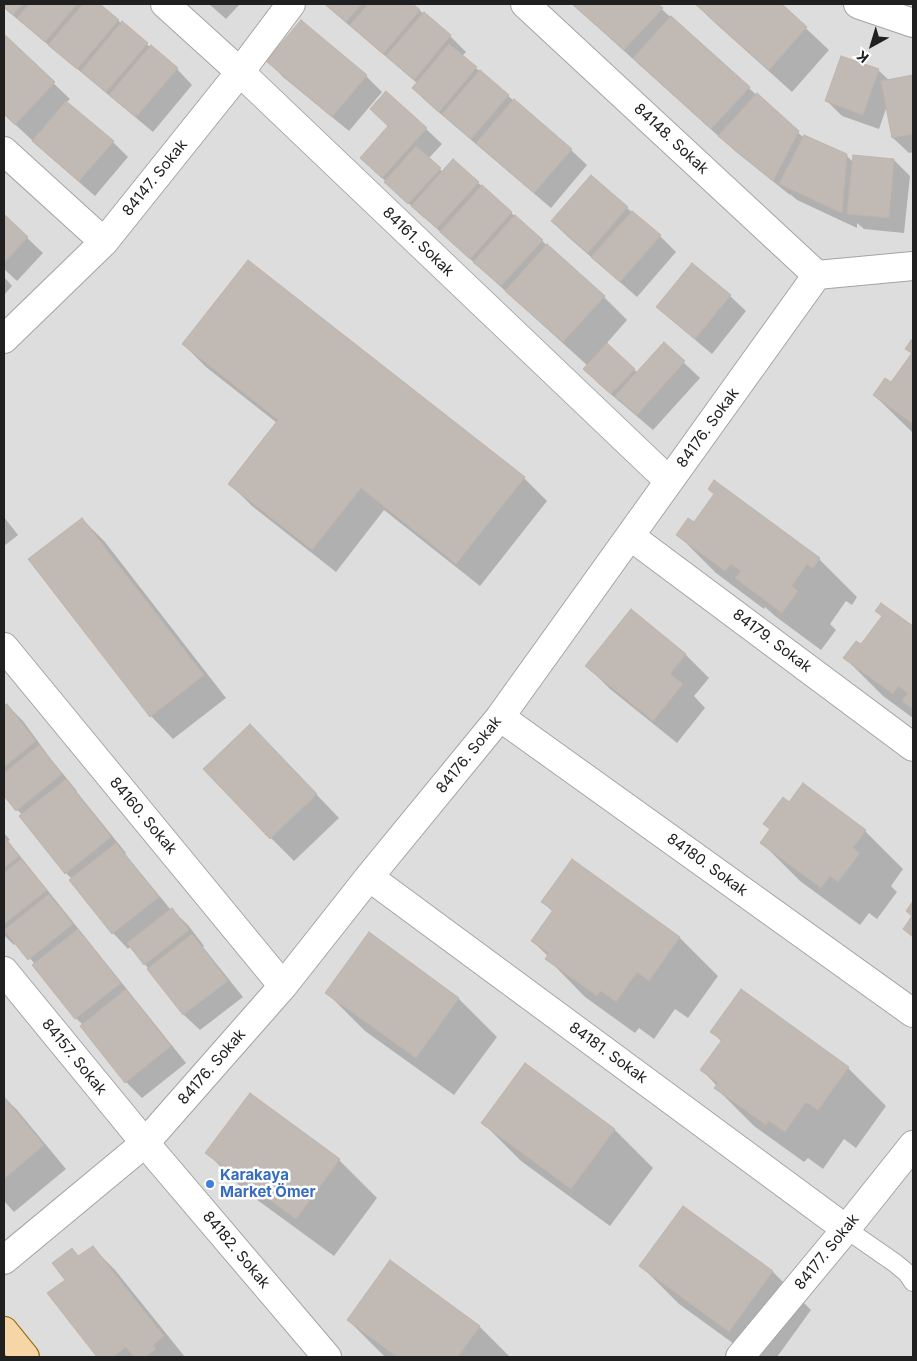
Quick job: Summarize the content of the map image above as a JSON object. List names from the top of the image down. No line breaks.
{"streets":{"street":["84148. Sokak","84147. Sokak","84161. Sokak","84176. Sokak","84179. Sokak","84160. Sokak","84180. Sokak","84181. Sokak","84157. Sokak","84182. Sokak","84177. Sokak"]},"crossings":[["84148. Sokak","84176. Sokak"],["84147. Sokak","84161. Sokak"],["84161. Sokak","84176. Sokak"],["84176. Sokak","84179. Sokak"],["84176. Sokak","84160. Sokak"],["84176. Sokak","84180. Sokak"],["84176. Sokak","84181. Sokak"],["84176. Sokak","84157. Sokak"],["84176. Sokak","84182. Sokak"],["84181. Sokak","84177. Sokak"],["84157. Sokak","84182. Sokak"]],"places":["Karakaya Market Ömer"],"north":"bottom left"}
